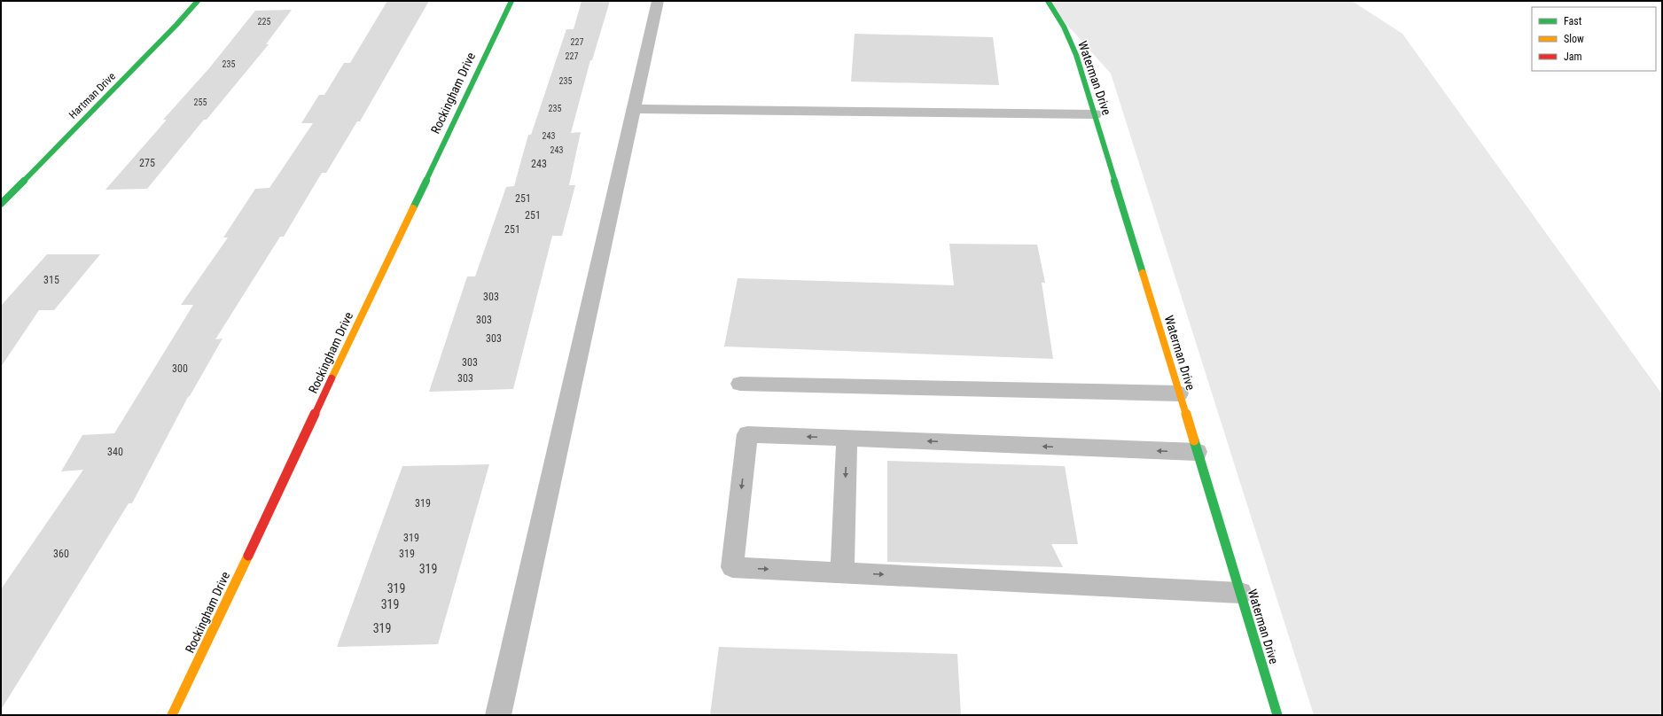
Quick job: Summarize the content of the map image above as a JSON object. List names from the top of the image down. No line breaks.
{"streets":{"street":["Waterman Drive","Rockingham Drive","Hartman Drive"]},"house_numbers":["225","227","227","235","235","255","235","243","243","275","243","251","251","251","315","303","303","303","303","300","303","340","319","319","360","319","319","319","319","319"],"legend":["Fast","Slow","Jam"]}
